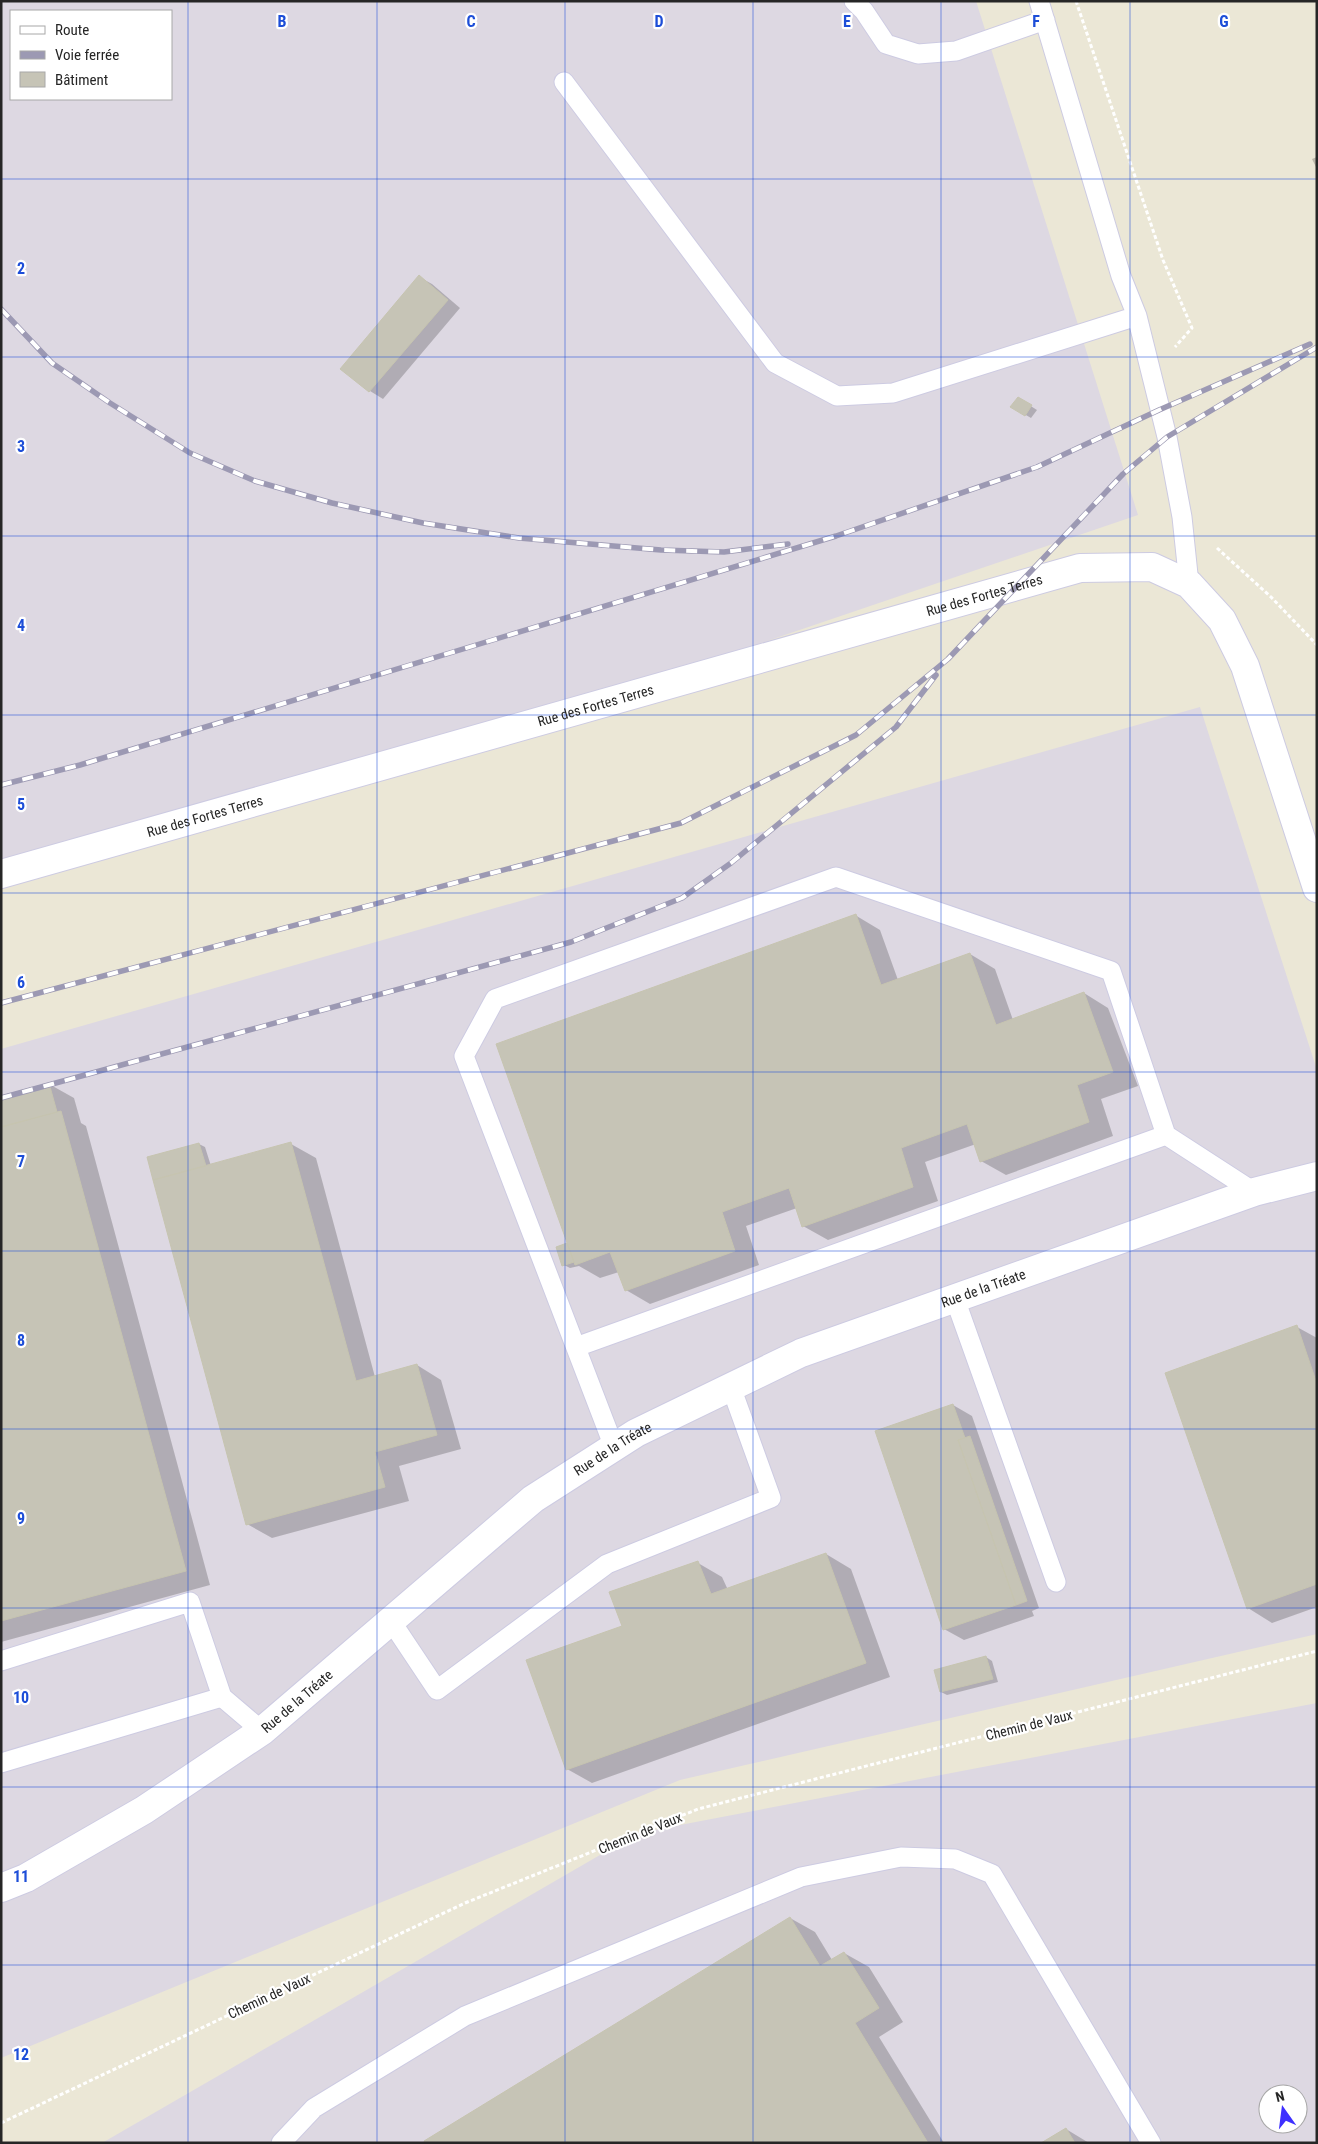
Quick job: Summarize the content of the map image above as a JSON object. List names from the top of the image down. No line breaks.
{"streets":{"street":["Rue des Fortes Terres","Rue de la Tréate"],"path":["Chemin de Vaux"]},"legend":["Route","Voie ferrée","Bâtiment"],"north":"top","grid":{"columns":["B","C","D","E","F","G"],"rows":["2","3","4","5","6","7","8","9","10","11","12"]}}
